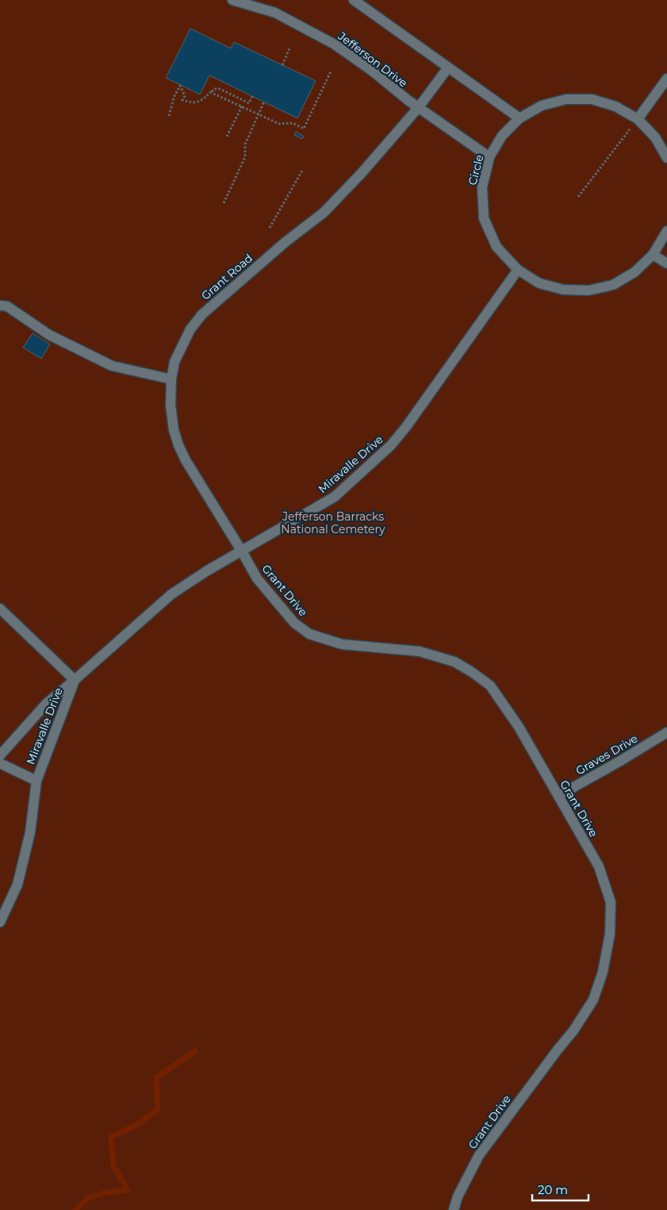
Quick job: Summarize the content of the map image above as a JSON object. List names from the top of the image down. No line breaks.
{"streets":{"lane":["Jefferson Drive","Circle","Grant Road","Miravalle Drive","Grant Drive","Graves Drive"]},"crossings":[["Jefferson Drive","Circle"],["Jefferson Drive","Grant Road"],["Circle","Miravalle Drive"],["Grant Road","Miravalle Drive"],["Grant Road","Grant Drive"],["Miravalle Drive","Grant Drive"],["Grant Drive","Graves Drive"]],"parks":["Jefferson Barracks National Cemetery"],"scale_bar":"20 m"}
